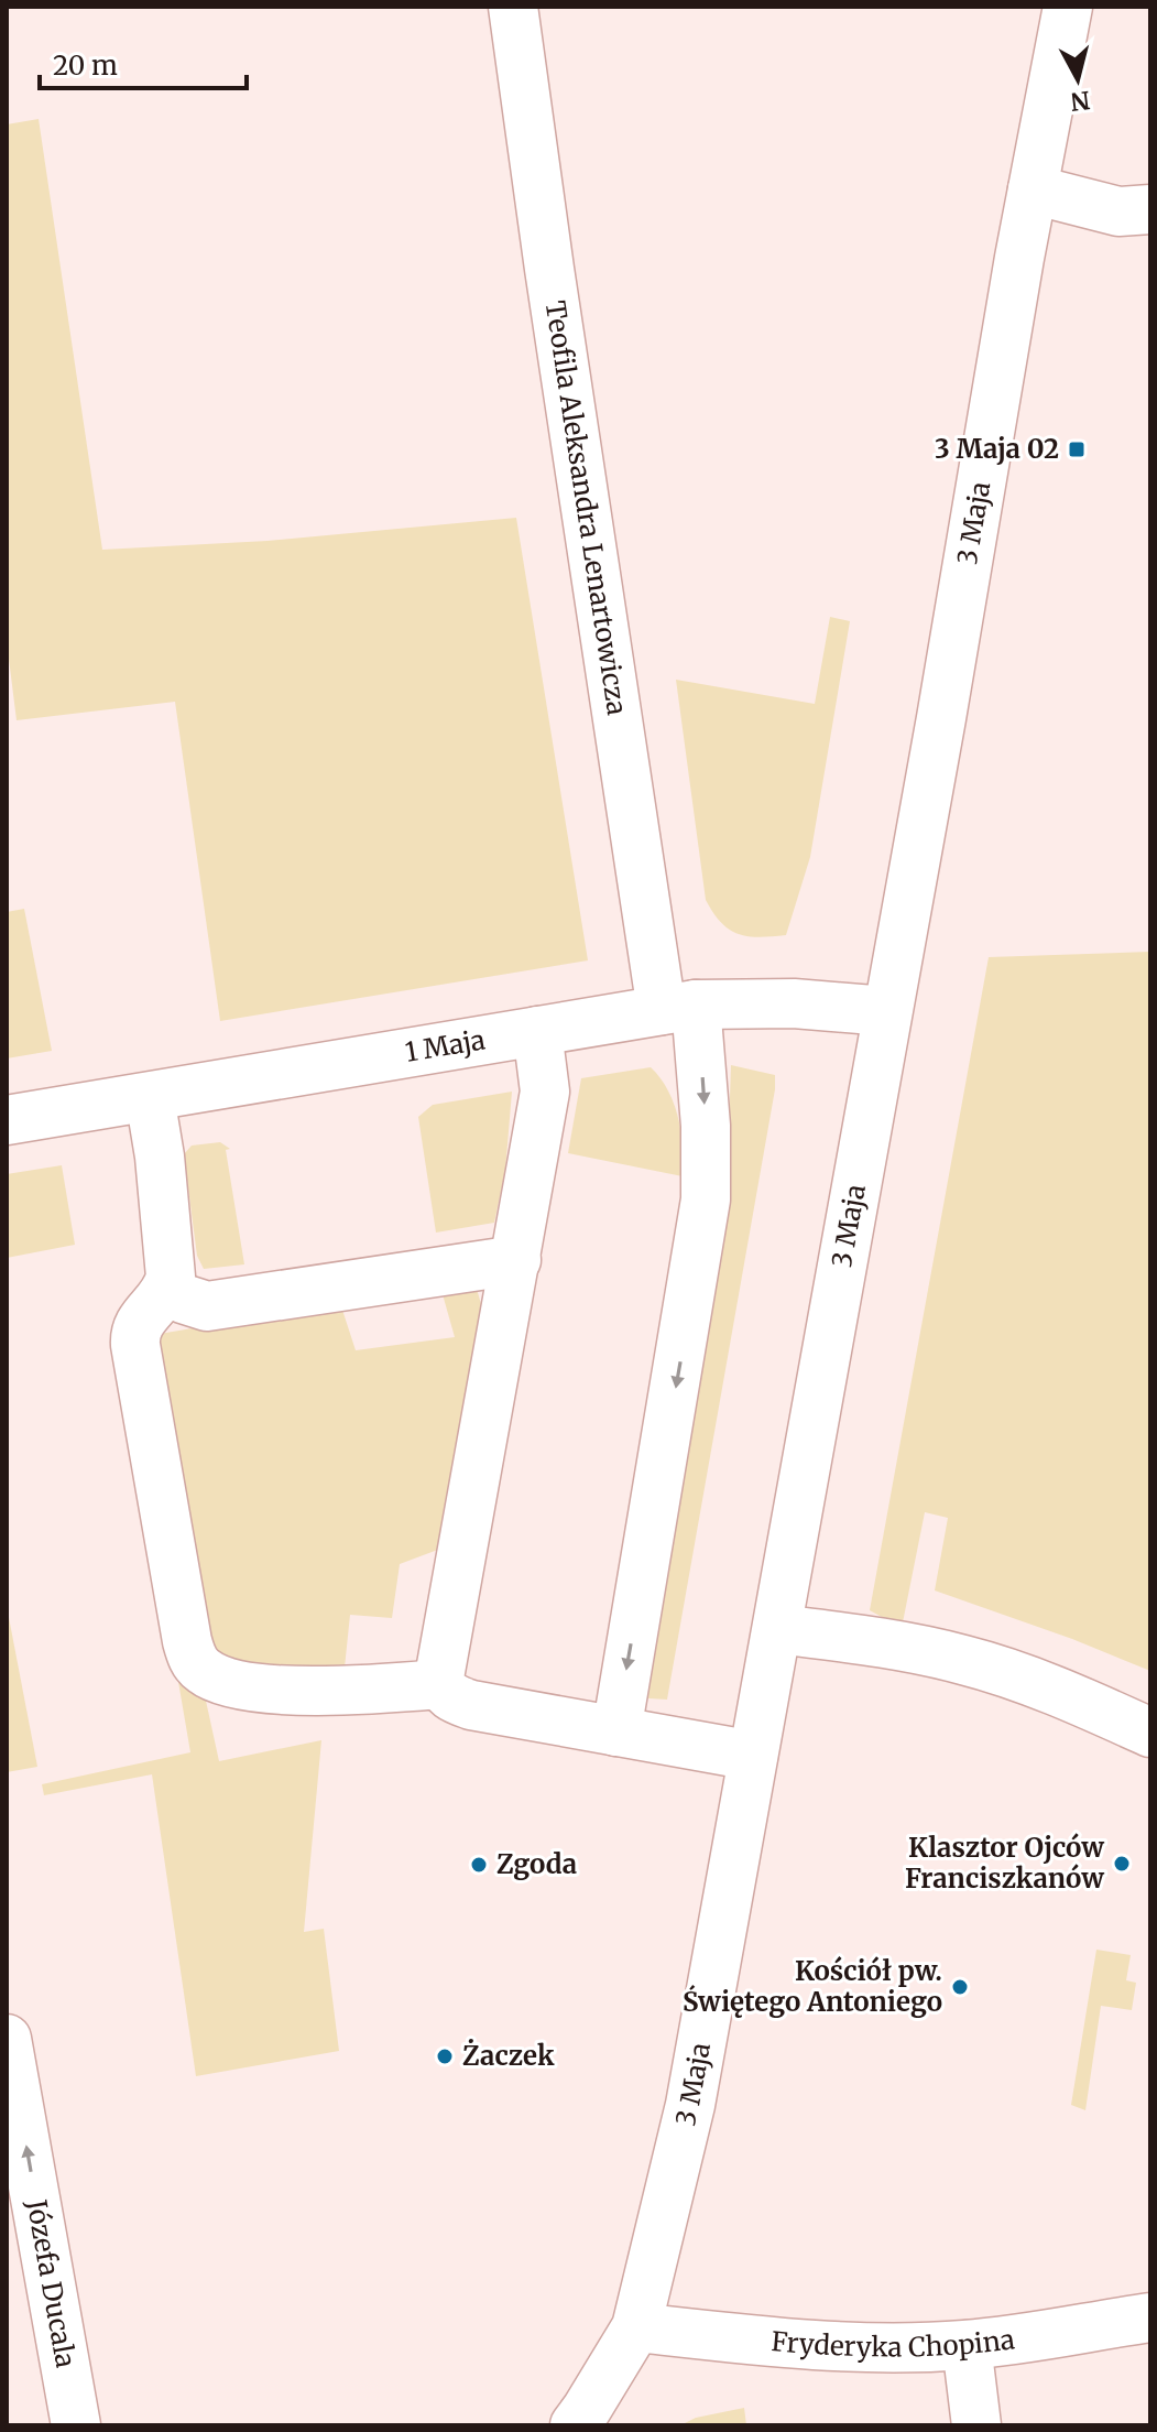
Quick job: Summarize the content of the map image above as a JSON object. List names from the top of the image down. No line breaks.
{"streets":{"street":["Teofila Aleksandra Lenartowicza","3 Maja","1 Maja","Józefa Ducala","Fryderyka Chopina"]},"crossings":[["Teofila Aleksandra Lenartowicza","1 Maja"],["3 Maja","1 Maja"],["3 Maja","Fryderyka Chopina"]],"one_way":["Józefa Ducala"],"places":{"transit":["3 Maja 02"],"other":["Klasztor Ojców Franciszkanów","Zgoda","Kościół pw. Świętego Antoniego","Żaczek"]},"scale_bar":"20 m","north":"bottom"}
